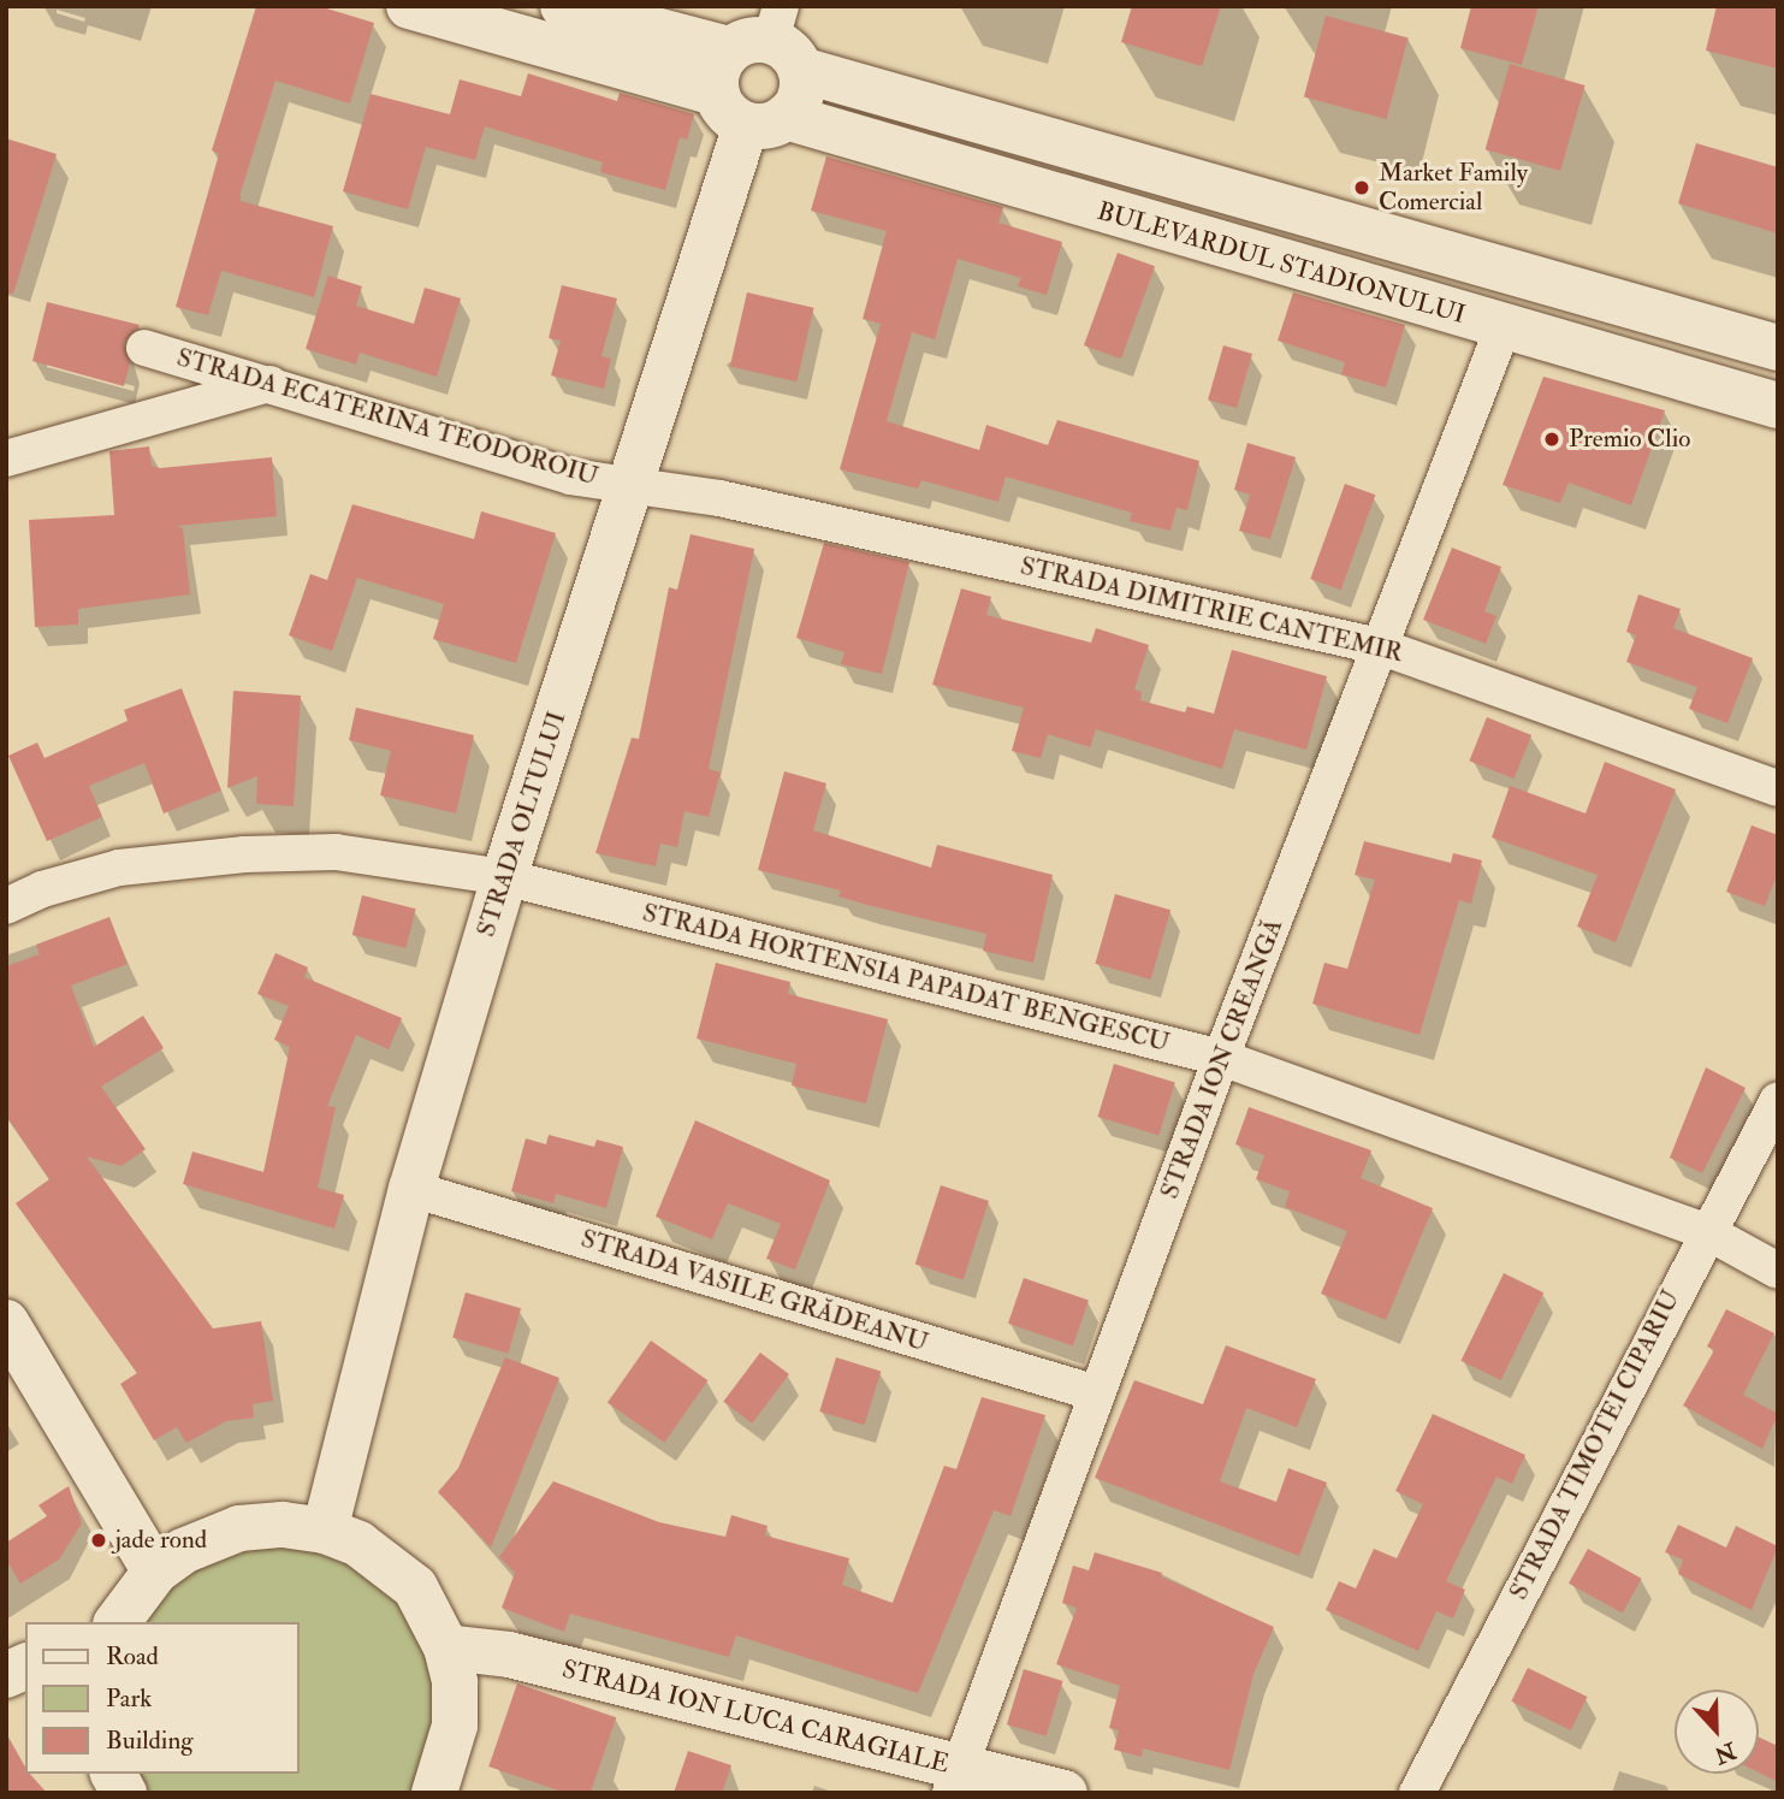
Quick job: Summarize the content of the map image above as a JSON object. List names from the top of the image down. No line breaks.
{"streets":{"main road":["BULEVARDUL STADIONULUI","STRADA OLTULUI","STRADA ION LUCA CARAGIALE"],"street":["STRADA ECATERINA TEODOROIU","STRADA DIMITRIE CANTEMIR","STRADA HORTENSIA PAPADAT BENGESCU","STRADA ION CREANGĂ","STRADA VASILE GRĂDEANU","STRADA TIMOTEI CIPARIU"]},"crossings":[["BULEVARDUL STADIONULUI","STRADA OLTULUI"],["BULEVARDUL STADIONULUI","STRADA ION CREANGĂ"],["STRADA ECATERINA TEODOROIU","STRADA DIMITRIE CANTEMIR"],["STRADA ECATERINA TEODOROIU","STRADA OLTULUI"],["STRADA DIMITRIE CANTEMIR","STRADA OLTULUI"],["STRADA DIMITRIE CANTEMIR","STRADA ION CREANGĂ"],["STRADA OLTULUI","STRADA HORTENSIA PAPADAT BENGESCU"],["STRADA OLTULUI","STRADA VASILE GRĂDEANU"],["STRADA HORTENSIA PAPADAT BENGESCU","STRADA ION CREANGĂ"],["STRADA HORTENSIA PAPADAT BENGESCU","STRADA TIMOTEI CIPARIU"],["STRADA ION CREANGĂ","STRADA VASILE GRĂDEANU"],["STRADA ION CREANGĂ","STRADA ION LUCA CARAGIALE"]],"places":["Market Family Comercial","Premio Clio","jade rond"],"legend":["Road","Park","Building"],"north":"bottom"}
